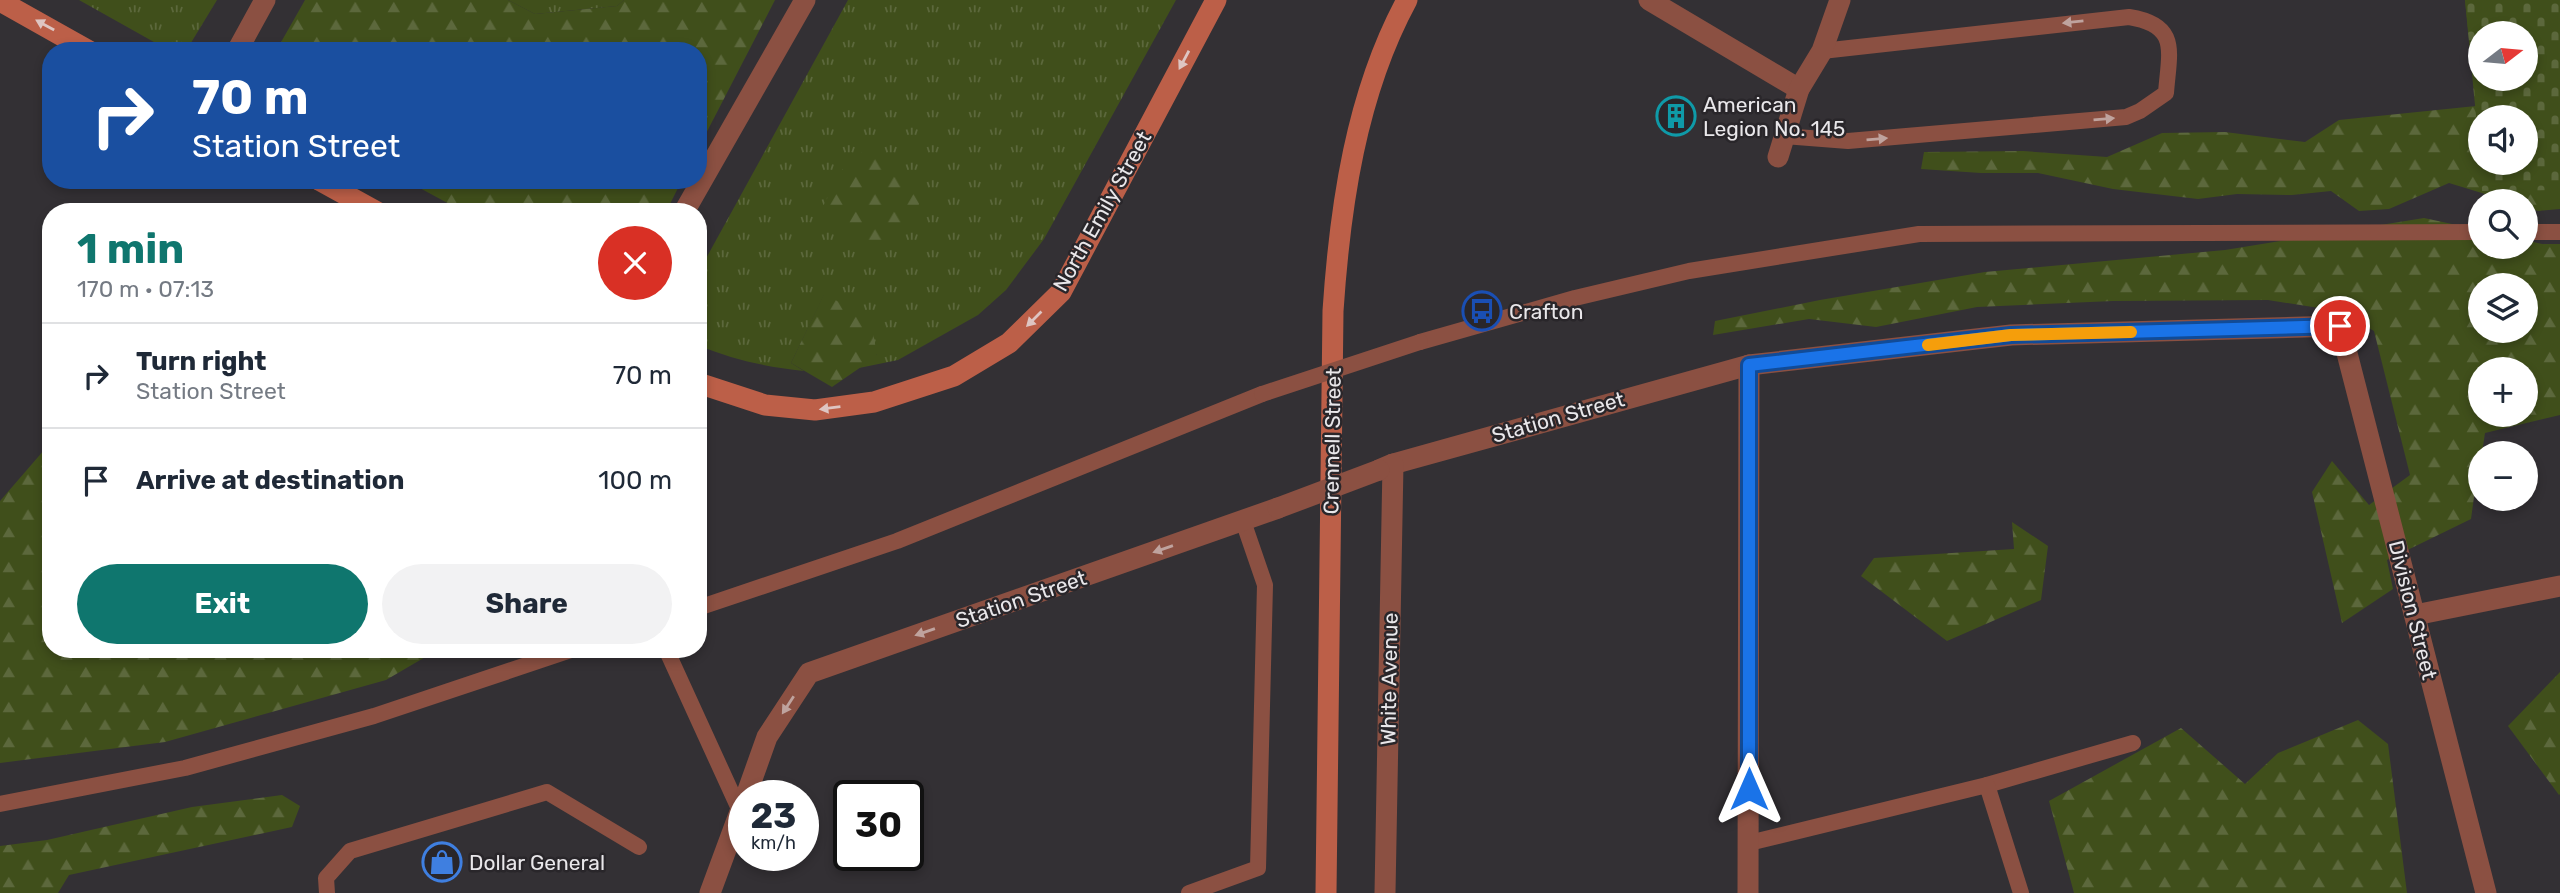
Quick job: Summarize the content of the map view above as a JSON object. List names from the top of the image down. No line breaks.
{"streets":{"street":["North Emily Street","Station Street","Crennell Street","Division Street","White Avenue"]},"crossings":[["Station Street","Division Street"],["Station Street","White Avenue"]],"one_way":["North Emily Street"],"places":{"building":["American Legion No. 145"],"bus stop":["Crafton"],"shop":["Dollar General"]},"north":"right","page":{"map_buttons":["+","−"],"turn":["70 m","Station Street"],"heading":["1 min","170 m · 07:13"],"list":[{"name":"Turn right","note":"Station Street","value":"70 m"},{"name":"Arrive at destination","value":"100 m"}],"buttons":["Exit","Share"],"speed":"23 km/h","limit":"30"}}
